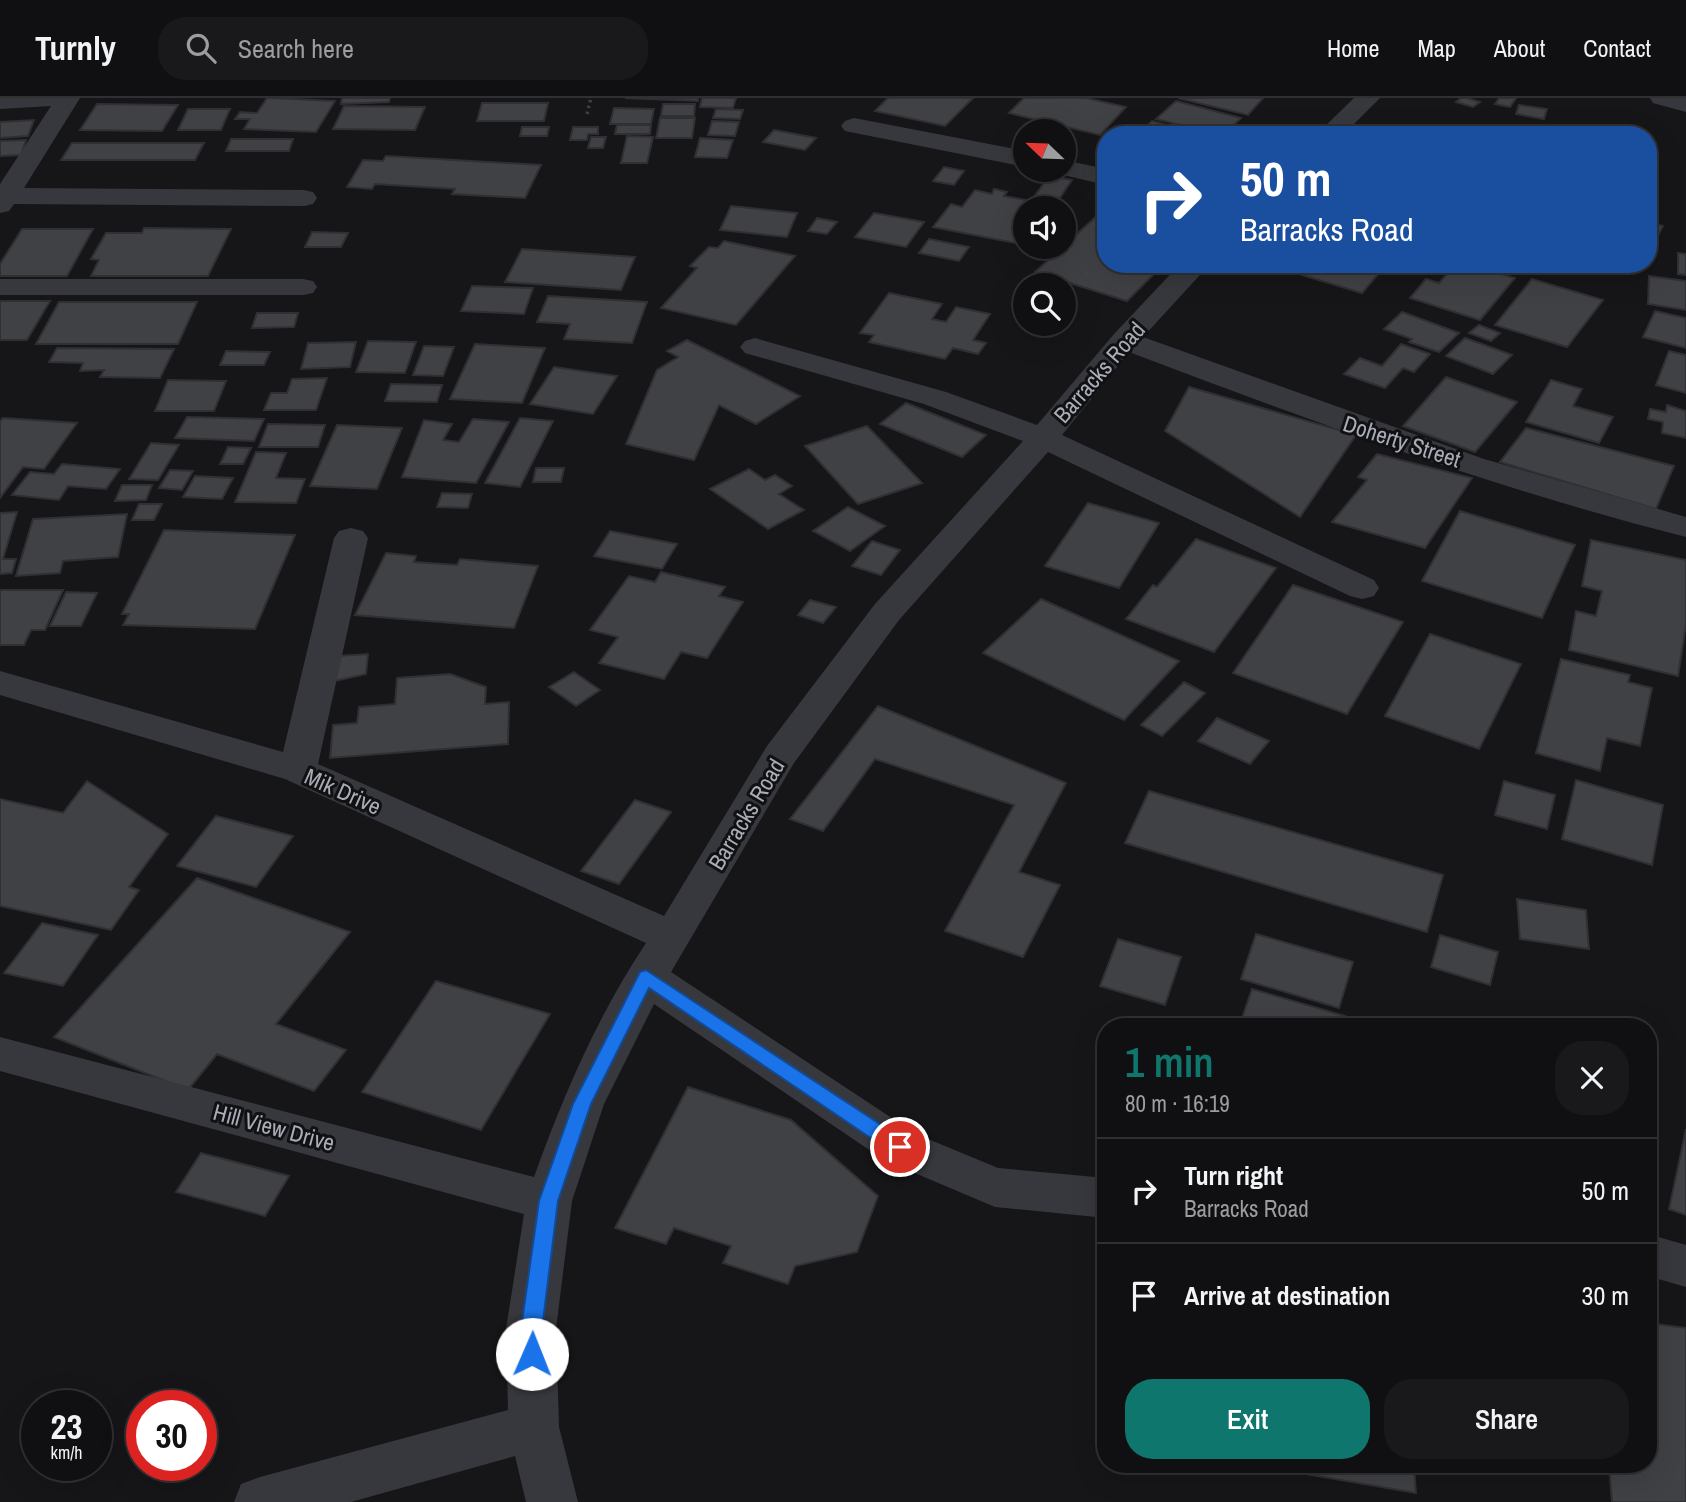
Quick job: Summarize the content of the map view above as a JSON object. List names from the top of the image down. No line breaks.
{"streets":{"street":["Barracks Road","Doherty Street","Mik Drive","Hill View Drive"]},"crossings":[["Barracks Road","Doherty Street"],["Barracks Road","Mik Drive"],["Barracks Road","Hill View Drive"]],"north":"top left","page":{"header":"Turnly","search":"Search here","nav":["Home","Map","About","Contact"],"turn":["50 m","Barracks Road"],"heading":["1 min","80 m · 16:19"],"list":[{"name":"Turn right","note":"Barracks Road","value":"50 m"},{"name":"Arrive at destination","value":"30 m"}],"buttons":["Exit","Share"],"speed":"23 km/h","limit":"30"}}
